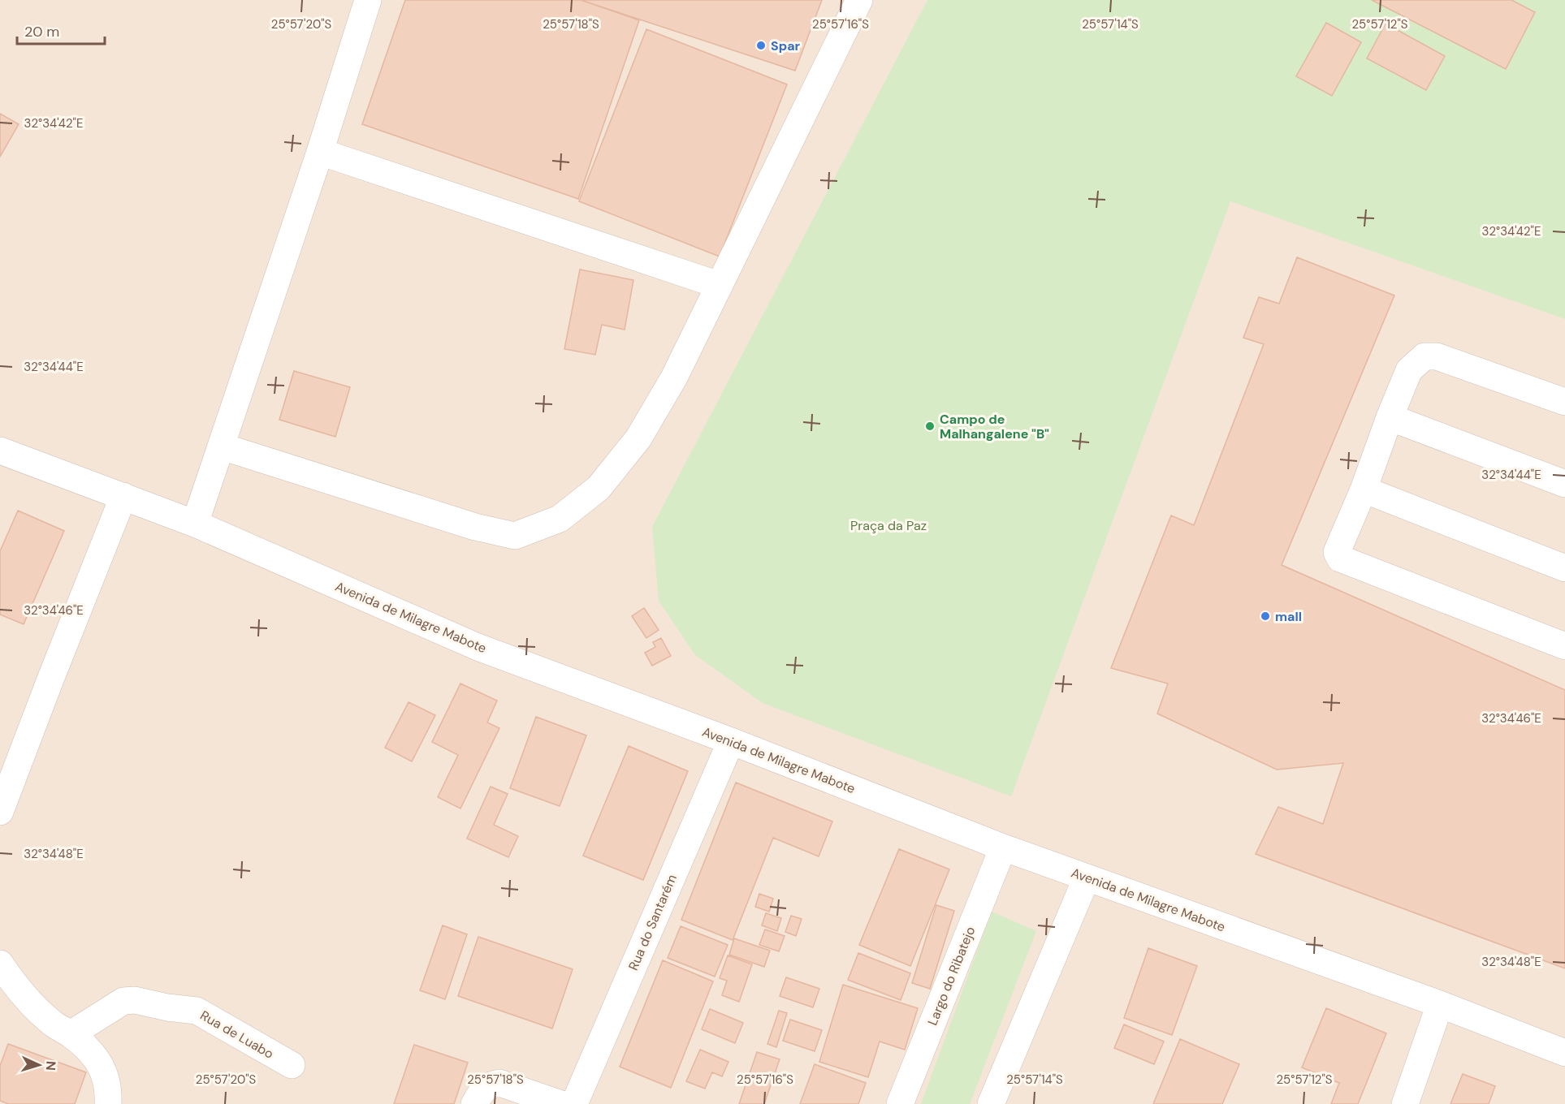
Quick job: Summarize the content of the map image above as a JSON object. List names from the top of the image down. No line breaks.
{"streets":{"street":["Avenida de Milagre Mabote","Rua do Santarém","Largo do Ribatejo","Rua de Luabo"]},"crossings":[["Avenida de Milagre Mabote","Rua do Santarém"],["Avenida de Milagre Mabote","Largo do Ribatejo"]],"parks":["Praça da Paz"],"places":["Spar","Campo de Malhangalene \"B\"","mall"],"scale_bar":"20 m","north":"right","coordinates":["25°57'20\"S","25°57'18\"S","25°57'16\"S","25°57'14\"S","25°57'12\"S","32°34'42\"E","32°34'44\"E","32°34'46\"E","32°34'48\"E"]}
